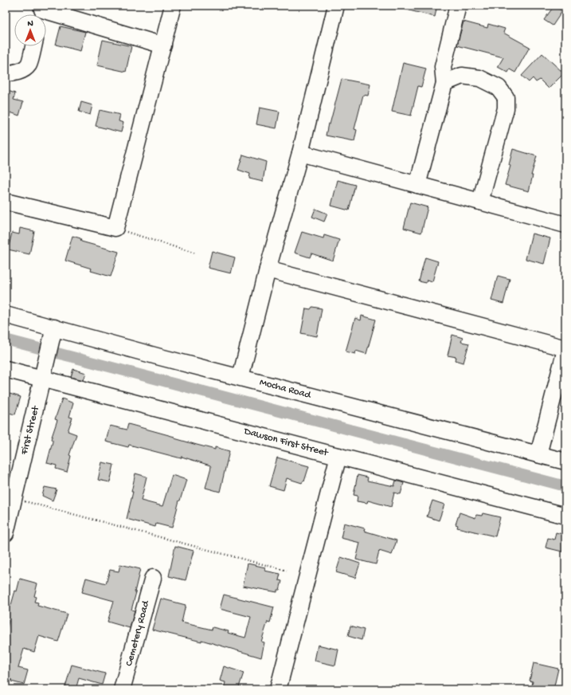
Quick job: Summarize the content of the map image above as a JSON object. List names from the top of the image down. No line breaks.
{"streets":{"street":["Mocha Road","First Street","Dawson First Street","Cemetery Road"]},"crossings":[["Mocha Road","First Street"],["First Street","Dawson First Street"]],"north":"top"}
